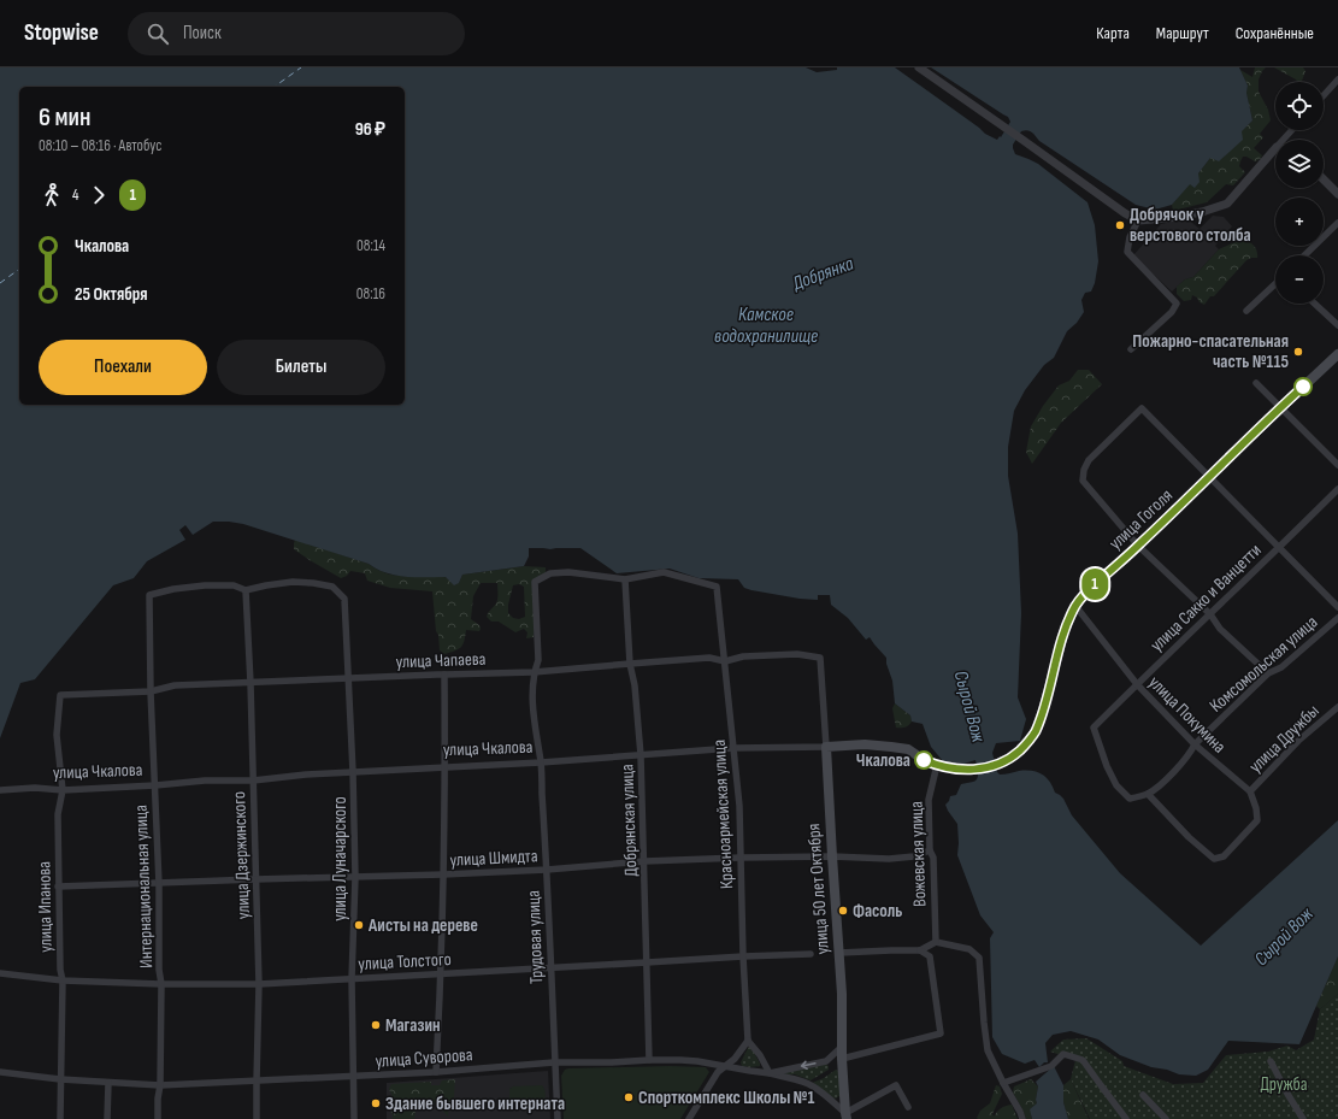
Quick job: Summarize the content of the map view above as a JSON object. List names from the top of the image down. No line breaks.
{"streets":{"main road":["улица Гоголя","улица Чкалова","улица 50 лет Октября"],"street":["улица Сакко и Ванцетти","улица Чапаева","Комсомольская улица","улица Покумина","улица Дружбы","Красноармейская улица","Добрянская улица","Вожевская улица","улица Дзержинского","улица Шмидта","улица Луначарского","Интернациональная улица","улица Ипанова","Трудовая улица","улица Толстого","улица Суворова"]},"crossings":[["улица Гоголя","улица Покумина"],["улица Гоголя","улица Чкалова"],["улица Сакко и Ванцетти","Комсомольская улица"],["улица Сакко и Ванцетти","улица Покумина"],["улица Чапаева","Красноармейская улица"],["улица Чапаева","Добрянская улица"],["улица Чапаева","улица Дзержинского"],["улица Чапаева","улица Луначарского"],["улица Чапаева","Интернациональная улица"],["улица Чапаева","улица 50 лет Октября"],["улица Чапаева","улица Ипанова"],["улица Чапаева","Трудовая улица"],["Комсомольская улица","улица Покумина"],["улица Покумина","улица Дружбы"],["улица Чкалова","Красноармейская улица"],["улица Чкалова","Добрянская улица"],["улица Чкалова","Вожевская улица"],["улица Чкалова","улица Дзержинского"],["улица Чкалова","улица Луначарского"],["улица Чкалова","Интернациональная улица"],["улица Чкалова","улица 50 лет Октября"],["улица Чкалова","улица Ипанова"],["улица Чкалова","Трудовая улица"],["Красноармейская улица","Добрянская улица"],["Красноармейская улица","улица Шмидта"],["Красноармейская улица","Трудовая улица"],["Красноармейская улица","улица Толстого"],["Добрянская улица","улица Шмидта"],["Добрянская улица","Трудовая улица"],["Добрянская улица","улица Толстого"],["Добрянская улица","улица Суворова"],["Вожевская улица","улица Шмидта"],["улица Дзержинского","улица Шмидта"],["улица Дзержинского","улица Луначарского"],["улица Дзержинского","Интернациональная улица"],["улица Дзержинского","улица Толстого"],["улица Дзержинского","улица Суворова"],["улица Шмидта","улица Луначарского"],["улица Шмидта","Интернациональная улица"],["улица Шмидта","улица 50 лет Октября"],["улица Шмидта","улица Ипанова"],["улица Шмидта","Трудовая улица"],["улица Луначарского","Интернациональная улица"],["улица Луначарского","улица Толстого"],["улица Луначарского","улица Суворова"],["Интернациональная улица","улица Толстого"],["Интернациональная улица","улица Суворова"],["улица 50 лет Октября","улица Суворова"],["улица Ипанова","улица Толстого"],["улица Ипанова","улица Суворова"],["Трудовая улица","улица Толстого"],["Трудовая улица","улица Суворова"]],"water":["Добрянка","Камское водохранилище","Сырой Вож"],"parks":["Дружба"],"places":["Добрячок у верстового столба","Пожарно-спасательная часть №115","Чкалова","Фасоль","Аисты на дереве","Магазин","Спорткомплекс Школы №1","Здание бывшего интерната"],"lines":["bus line 1"],"page":{"header":"Stopwise","search":"Поиск","nav":["Карта","Маршрут","Сохранённые"],"on_map":"1","map_buttons":["+","−"],"heading":["6 мин","08:10 – 08:16 · Автобус","96 ₽"],"legs":["4","1"],"list":[{"name":"Чкалова","value":"08:14"},{"name":"25 Октября","value":"08:16"}],"buttons":["Поехали","Билеты"]}}
